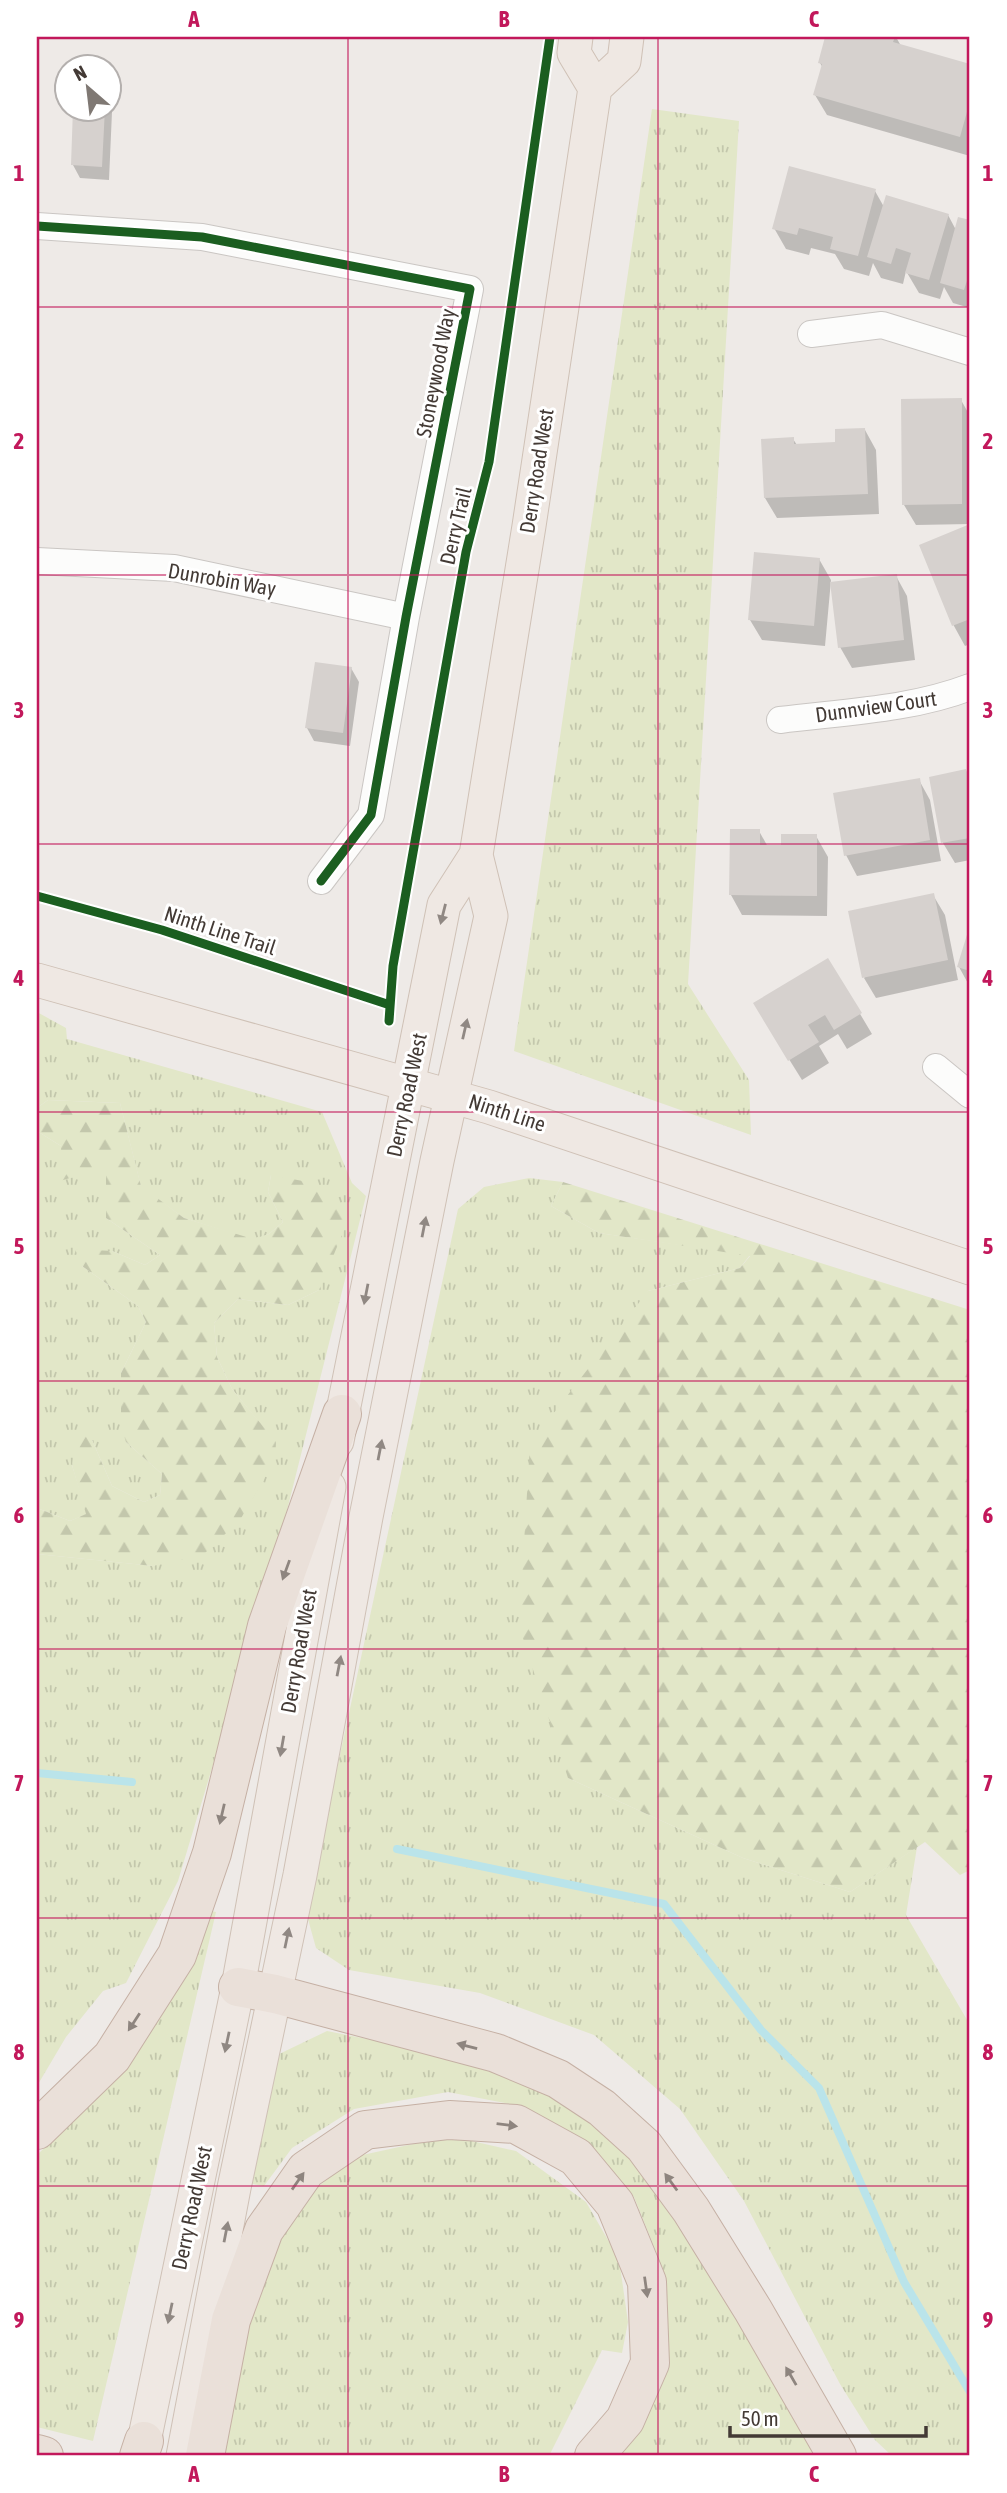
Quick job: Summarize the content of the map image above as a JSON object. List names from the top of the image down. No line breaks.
{"streets":{"main road":["Derry Road West","Ninth Line"],"street":["Stoneywood Way","Dunrobin Way","Dunnview Court"],"cycle path":["Derry Trail","Ninth Line Trail"]},"crossings":[["Stoneywood Way","Dunrobin Way"],["Derry Road West","Ninth Line"]],"scale_bar":"50 m","north":"top left","grid":{"columns":["A","B","C"],"rows":["1","2","3","4","5","6","7","8","9"]}}
